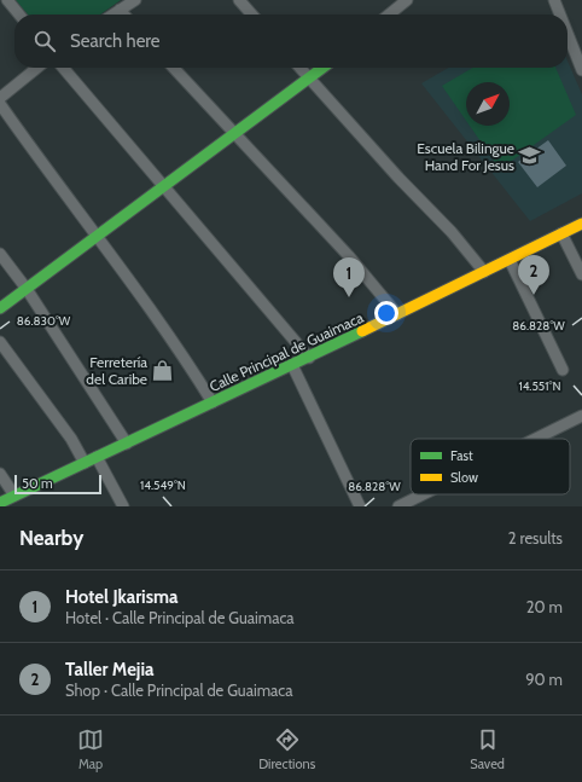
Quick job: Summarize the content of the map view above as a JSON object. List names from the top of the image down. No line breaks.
{"streets":{"main road":["Calle Principal de Guaimaca"]},"places":{"school or university":["Escuela Bilingue Hand For Jesus"],"shop":["Ferretería del Caribe"]},"legend":["Fast","Slow"],"scale_bar":"50 m","north":"top right","page":{"search":"Search here","pins":["2","1"],"scale":"50 m","heading":["Nearby","2 results"],"list":[{"mark":"1","name":"Hotel Jkarisma","note":"Hotel · Calle Principal de Guaimaca","value":"20 m"},{"mark":"2","name":"Taller Mejia","note":"Shop · Calle Principal de Guaimaca","value":"90 m"}],"nav":["Map","Directions","Saved"]},"coordinates":["86.830°W","86.828°W","14.551°N","14.549°N"]}
